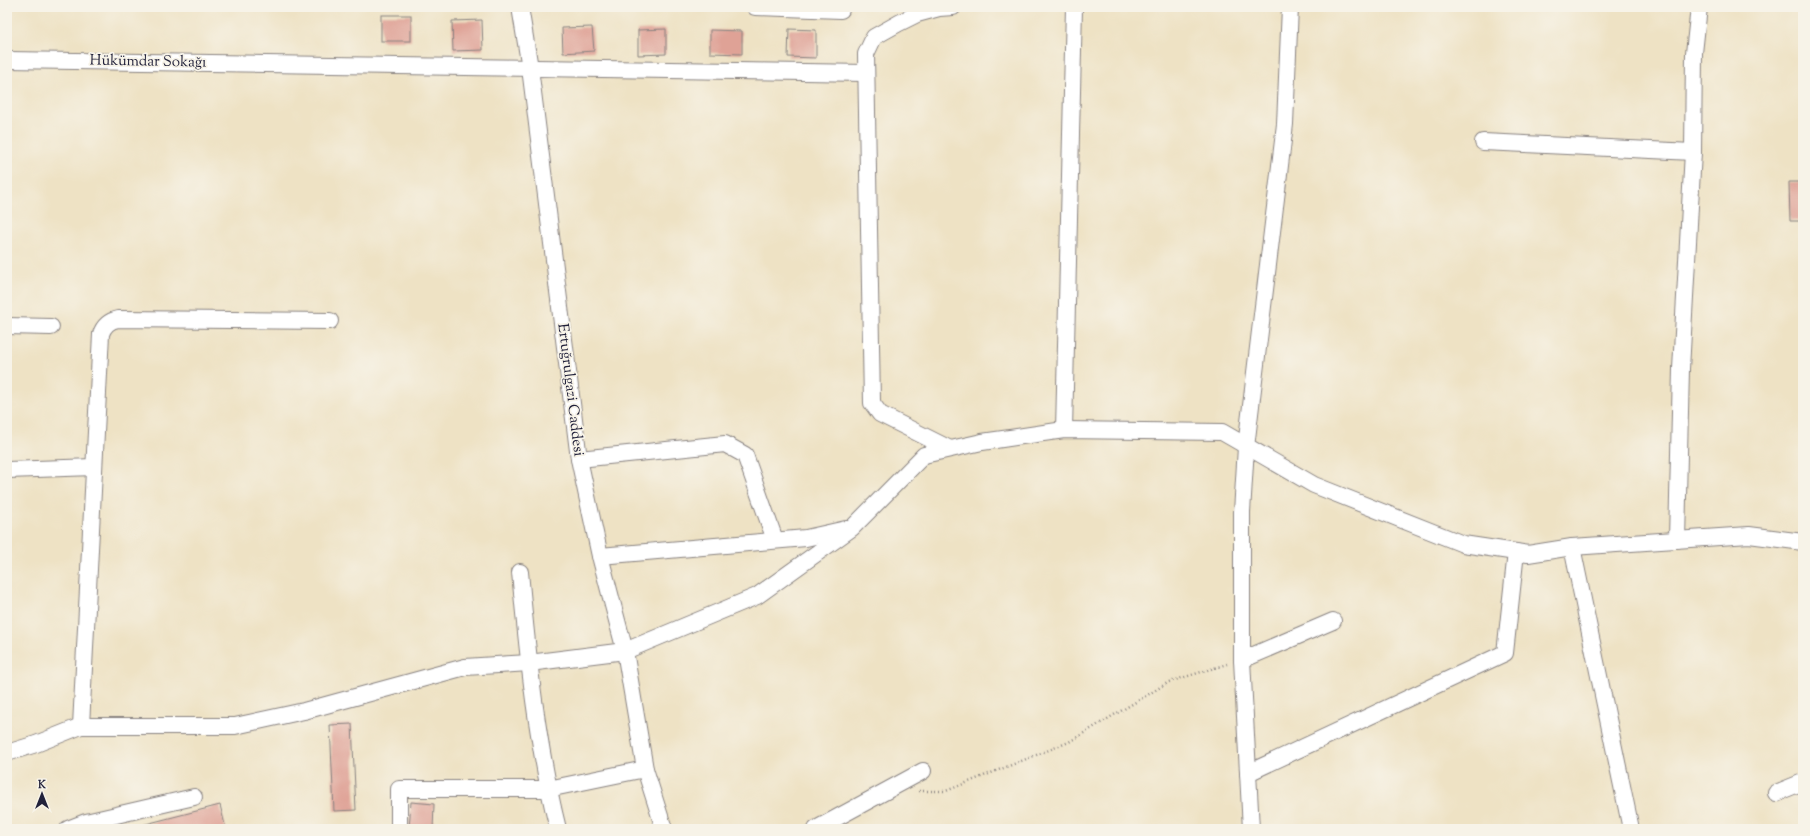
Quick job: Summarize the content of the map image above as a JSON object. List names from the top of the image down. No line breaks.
{"streets":{"street":["Hükümdar Sokağı","Ertuğrulgazi Caddesi"]},"crossings":[["Hükümdar Sokağı","Ertuğrulgazi Caddesi"]],"north":"top"}
